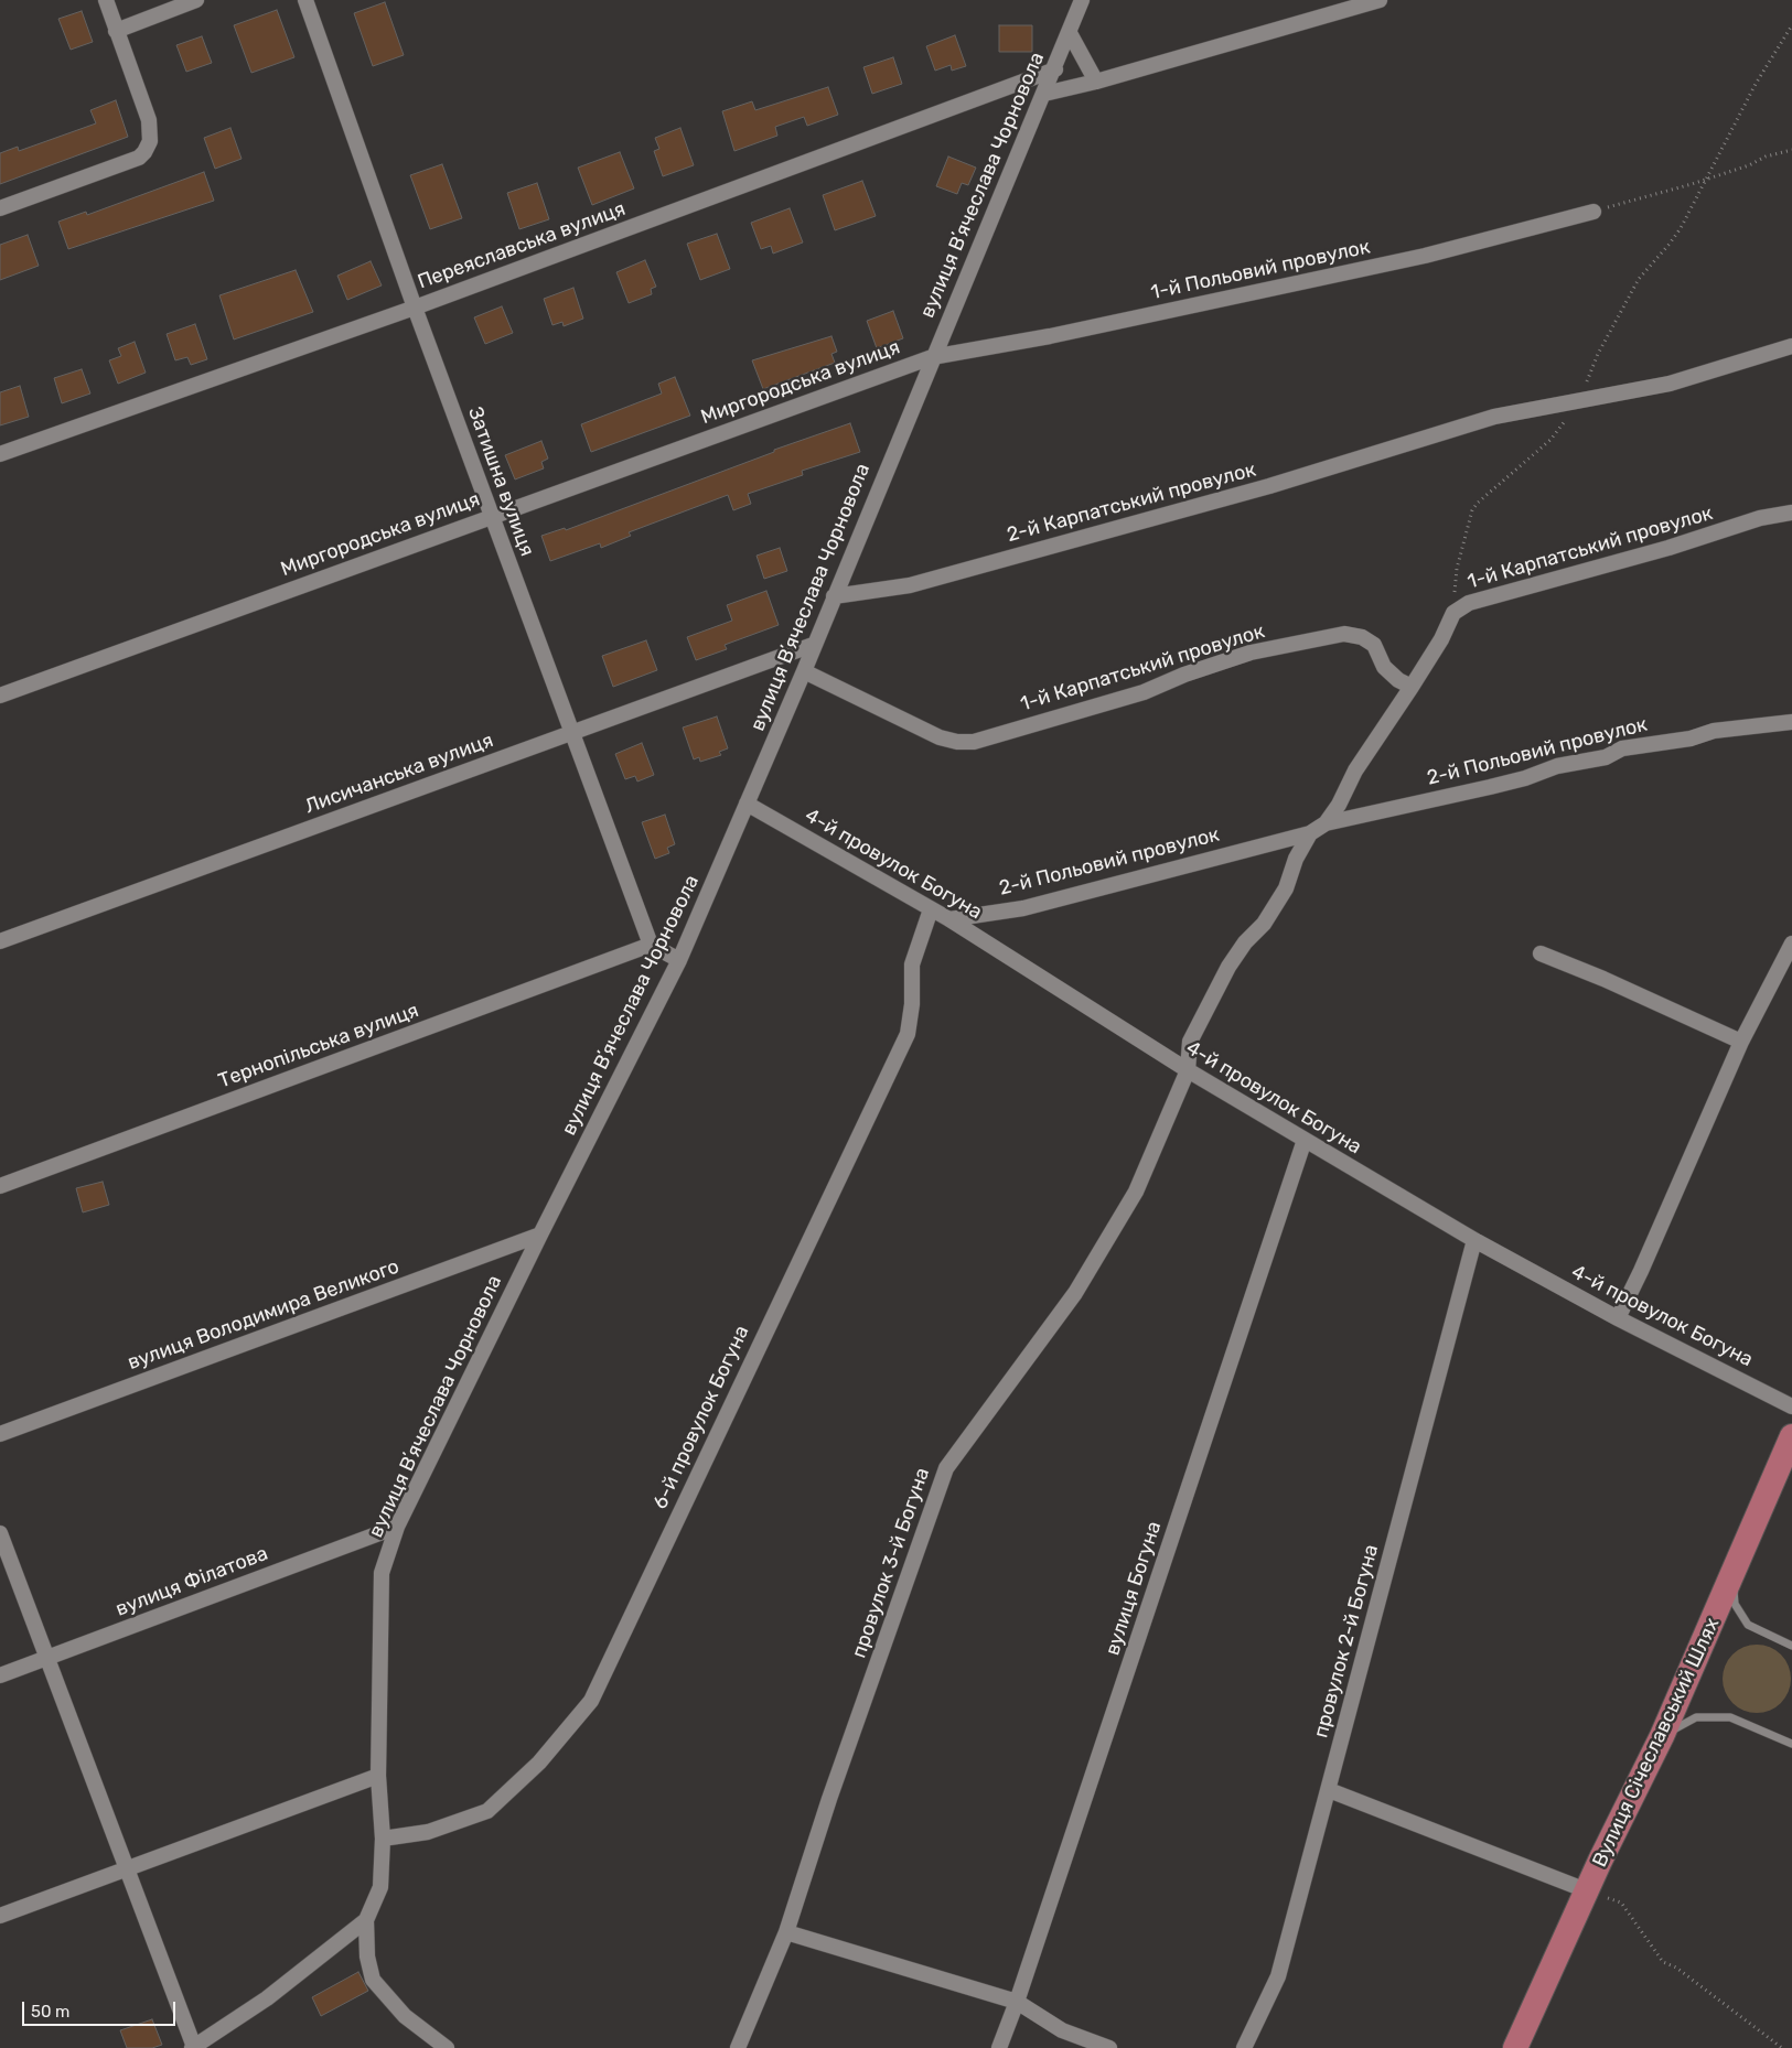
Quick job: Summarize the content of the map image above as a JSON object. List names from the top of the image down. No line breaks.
{"streets":{"main road":["Вулиця Січеславський Шлях"],"street":["вулиця Вʼячеслава Чорновола","Переяславська вулиця","1-й Польовий провулок","Миргородська вулиця","Затишна вулиця","2-й Карпатський провулок","1-й Карпатський провулок","2-й Польовий провулок","Лисичанська вулиця","4-й провулок Богуна","Тернопільська вулиця","вулиця Володимира Великого","6-й провулок Богуна","провулок 3-й Богуна","вулиця Філатова","вулиця Богуна","провулок 2-й Богуна"]},"crossings":[["вулиця Вʼячеслава Чорновола","Переяславська вулиця"],["вулиця Вʼячеслава Чорновола","1-й Польовий провулок"],["вулиця Вʼячеслава Чорновола","Миргородська вулиця"],["вулиця Вʼячеслава Чорновола","2-й Карпатський провулок"],["вулиця Вʼячеслава Чорновола","1-й Карпатський провулок"],["вулиця Вʼячеслава Чорновола","Лисичанська вулиця"],["вулиця Вʼячеслава Чорновола","4-й провулок Богуна"],["вулиця Вʼячеслава Чорновола","вулиця Володимира Великого"],["вулиця Вʼячеслава Чорновола","6-й провулок Богуна"],["вулиця Вʼячеслава Чорновола","вулиця Філатова"],["Переяславська вулиця","Затишна вулиця"],["1-й Польовий провулок","Миргородська вулиця"],["Миргородська вулиця","Затишна вулиця"],["Затишна вулиця","Лисичанська вулиця"],["Затишна вулиця","Тернопільська вулиця"],["2-й Польовий провулок","4-й провулок Богуна"],["2-й Польовий провулок","провулок 3-й Богуна"],["4-й провулок Богуна","6-й провулок Богуна"],["4-й провулок Богуна","провулок 3-й Богуна"],["4-й провулок Богуна","вулиця Богуна"],["4-й провулок Богуна","провулок 2-й Богуна"]],"scale_bar":"50 m"}
